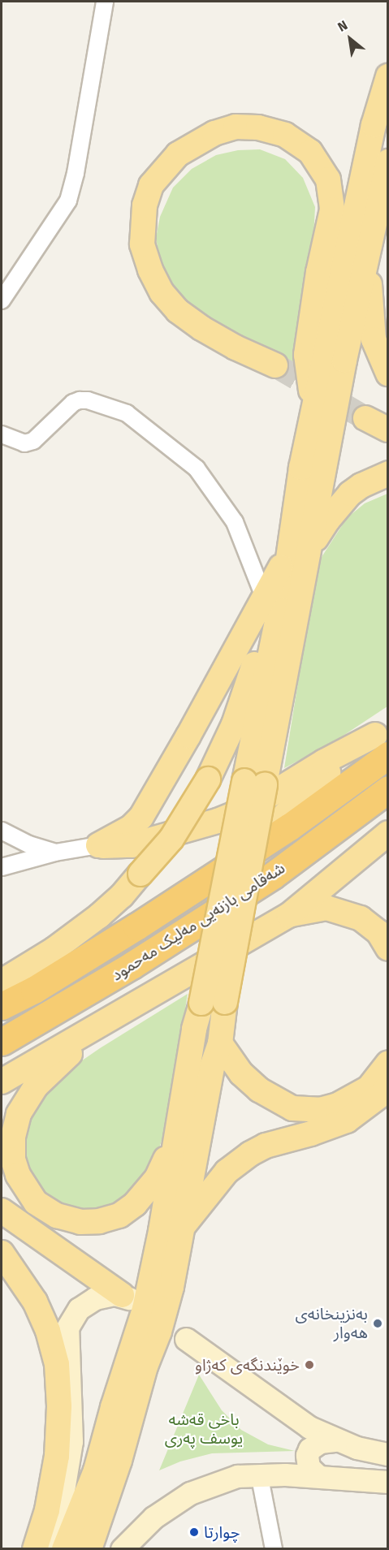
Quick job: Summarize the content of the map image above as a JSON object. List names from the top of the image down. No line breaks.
{"streets":{"highway":["شەقامی بازنەیی مەلیک مەحمود"]},"parks":["باخی قەشە یوسف پەری"],"places":["بەنزینخانەی هەوار","خوێندنگەی کەژاو","چوارتا"],"north":"top left"}
